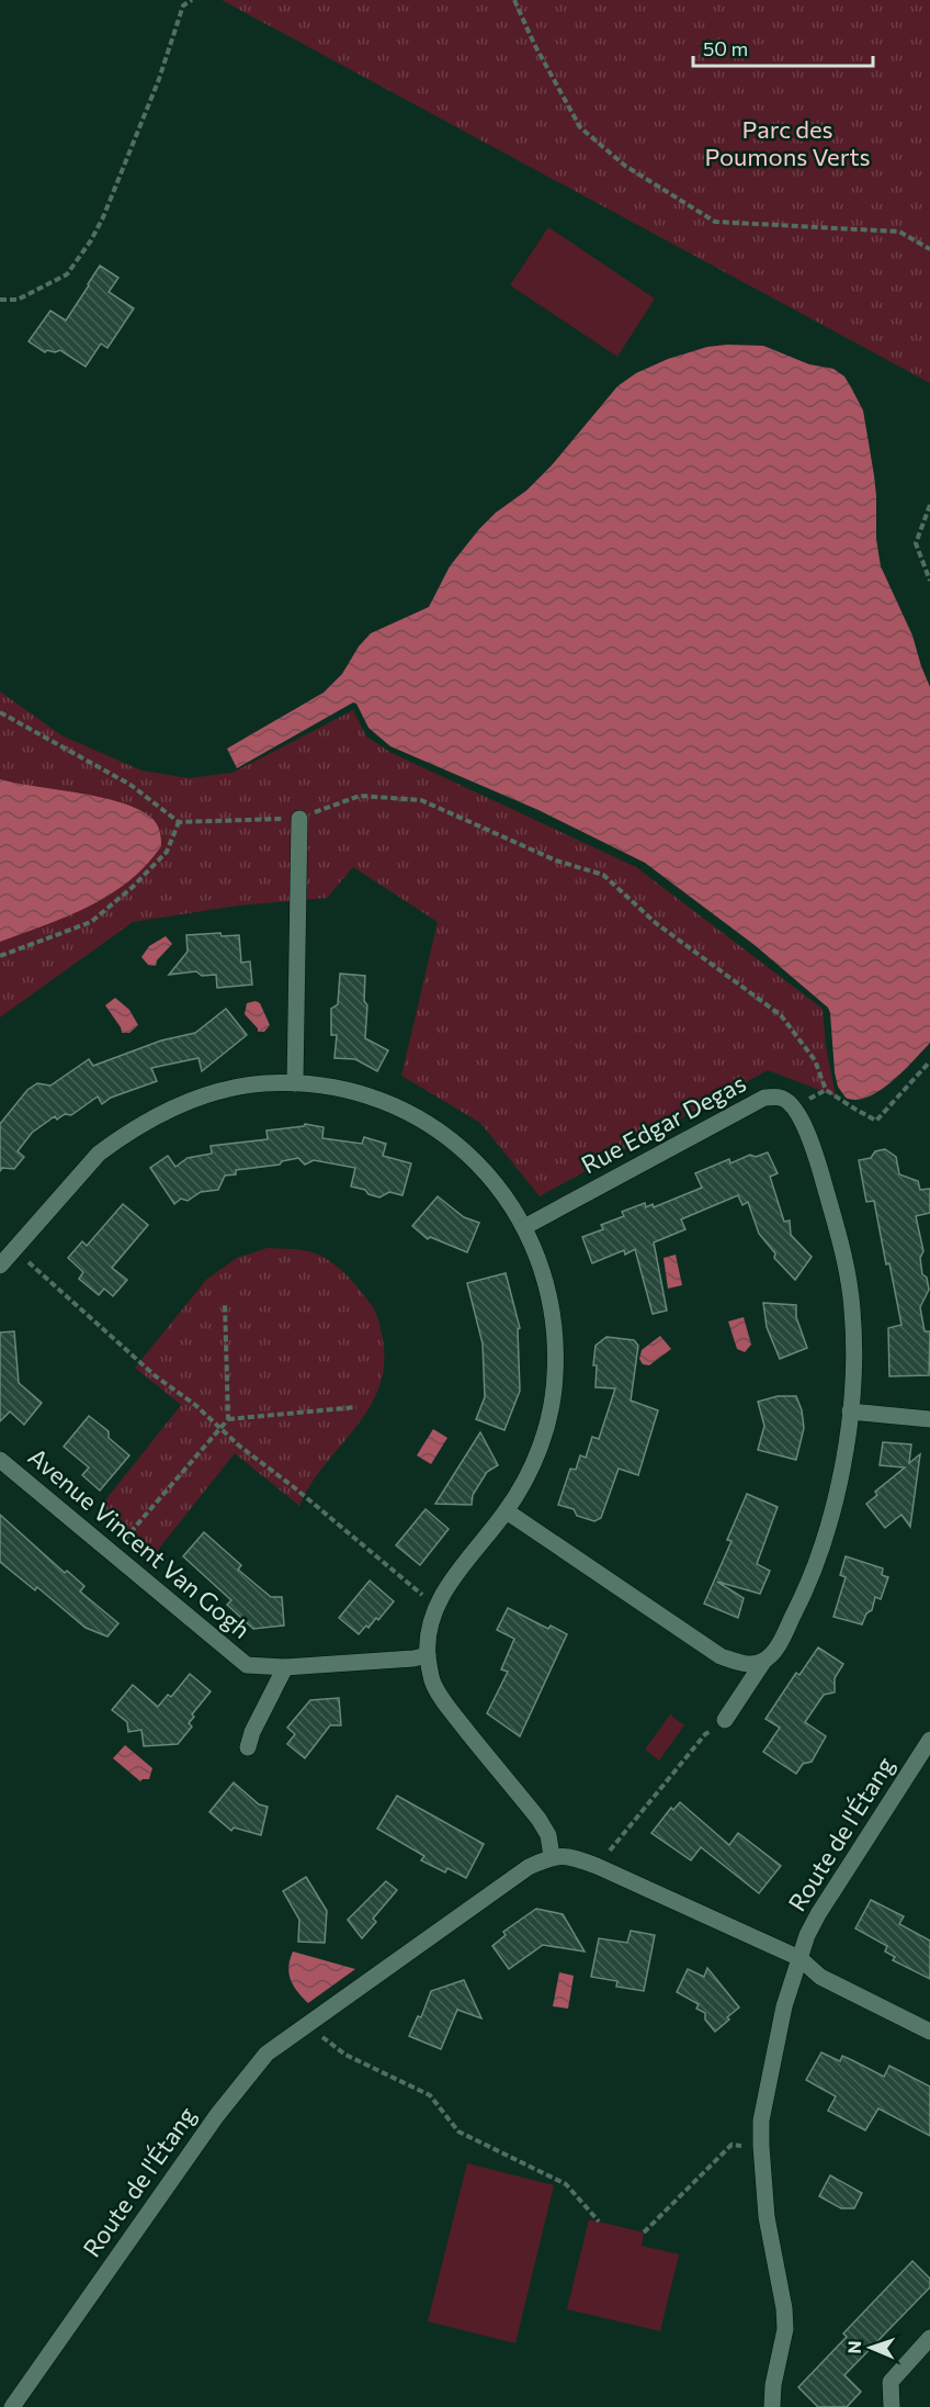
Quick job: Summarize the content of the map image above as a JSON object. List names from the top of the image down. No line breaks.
{"streets":{"street":["Rue Edgar Degas","Avenue Vincent Van Gogh","Route de l'Étang"]},"parks":["Parc des Poumons Verts"],"scale_bar":"50 m","north":"left"}
